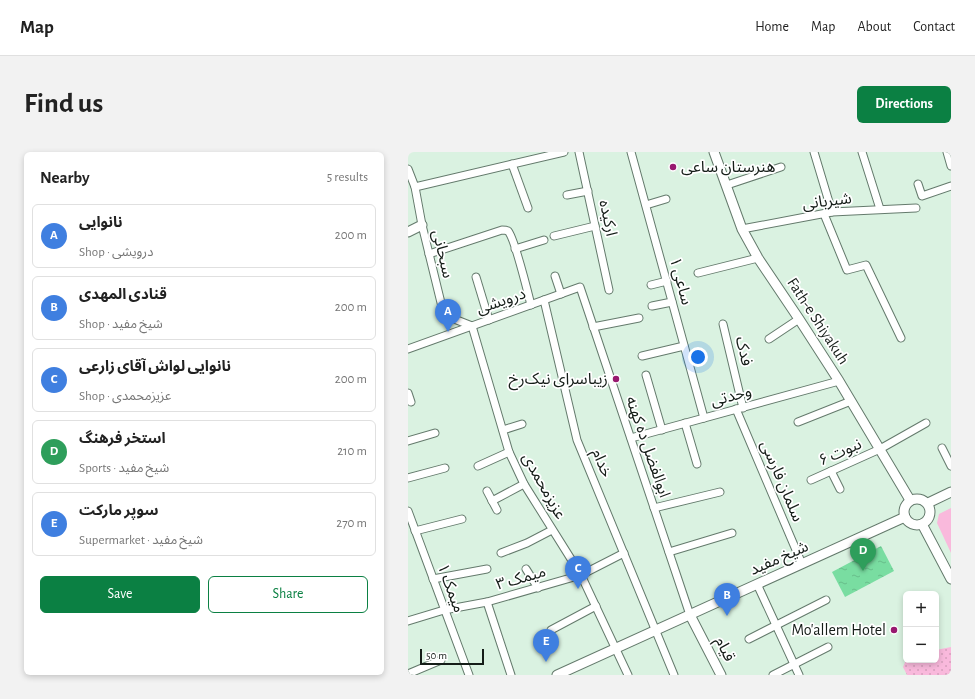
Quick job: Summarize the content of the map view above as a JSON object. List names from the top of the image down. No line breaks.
{"streets":{"street":["شیربانی","ارکیده","سبحانی","ساعی ۱","درویشی","Fath-e Shiyakuh","فدک","وحدتی","ابوالفضل ده کهنه","نبوت ۶","خدام","سلمان فارسی","عزیزمحمدی","شیخ مفید","میمک ۳","میمک ۱","قیام"]},"crossings":[["شیربانی","Fath-e Shiyakuh"],["سبحانی","درویشی"],["سبحانی","عزیزمحمدی"],["ساعی ۱","وحدتی"],["درویشی","ابوالفضل ده کهنه"],["درویشی","خدام"],["درویشی","عزیزمحمدی"],["Fath-e Shiyakuh","وحدتی"],["Fath-e Shiyakuh","نبوت ۶"],["Fath-e Shiyakuh","شیخ مفید"],["فدک","وحدتی"],["فدک","سلمان فارسی"],["وحدتی","ابوالفضل ده کهنه"],["وحدتی","سلمان فارسی"],["ابوالفضل ده کهنه","شیخ مفید"],["ابوالفضل ده کهنه","قیام"],["خدام","شیخ مفید"],["خدام","میمک ۳"],["سلمان فارسی","شیخ مفید"],["عزیزمحمدی","شیخ مفید"],["عزیزمحمدی","میمک ۳"],["شیخ مفید","قیام"],["میمک ۳","میمک ۱"]],"places":["هنرستان ساعی","زیباسرای نیک‌رخ","Mo'allem Hotel"],"scale_bar":"50 m","page":{"header":"Map","nav":["Home","Map","About","Contact"],"buttons":["Directions",["Save","Share"]],"title":"Find us","heading":["Nearby","5 results"],"list":[{"mark":"A","name":"نانوایی","note":"Shop · درویشی","value":"200 m"},{"mark":"B","name":"قنادی المهدی","note":"Shop · شیخ مفید","value":"200 m"},{"mark":"C","name":"نانوایی لواش آقای زارعی","note":"Shop · عزیزمحمدی","value":"200 m"},{"mark":"D","name":"استخر فرهنگ","note":"Sports · شیخ مفید","value":"210 m"},{"mark":"E","name":"سوپر مارکت","note":"Supermarket · شیخ مفید","value":"270 m"}],"pins":["A","D","C","B","E"],"map_buttons":["+","−"],"scale":"50 m"}}
